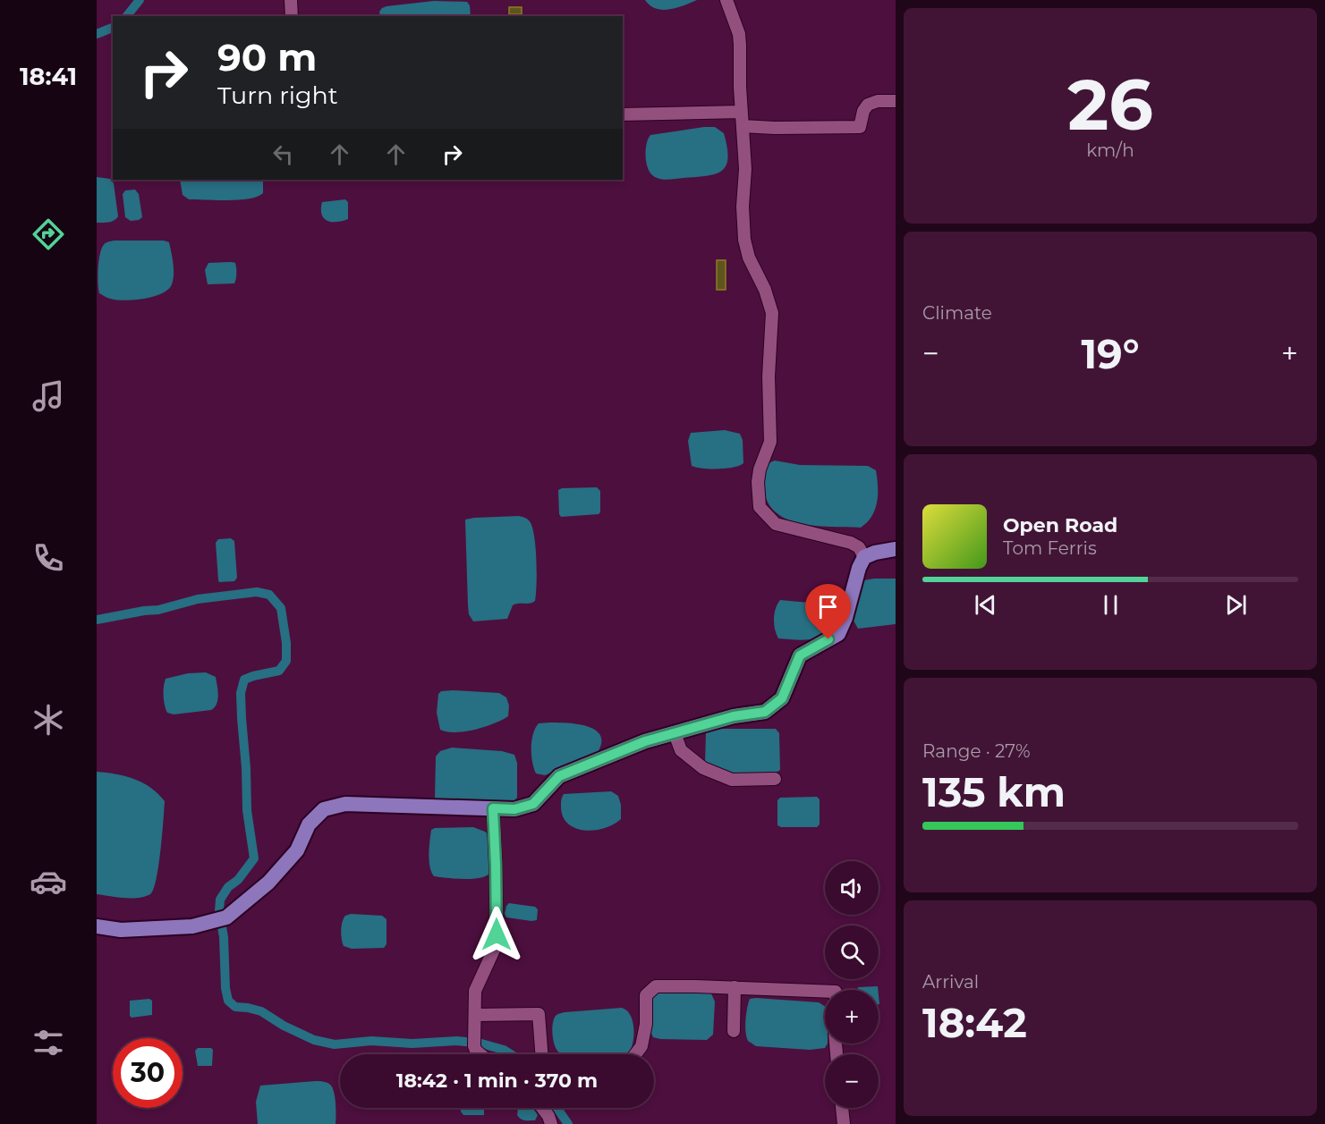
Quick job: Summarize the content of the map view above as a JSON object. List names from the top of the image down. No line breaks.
{"page":{"tabs":"18:41","tile":[["26","km/h"],"Climate",["Range · 27%","135 km"],["Arrival","18:42"]],"turn":["90 m","Turn right"],"heat":["−","19°","+"],"song":["Open Road","Tom Ferris"],"map_buttons":["+","−"],"limit":"30","trip":"18:42 · 1 min · 370 m"}}
